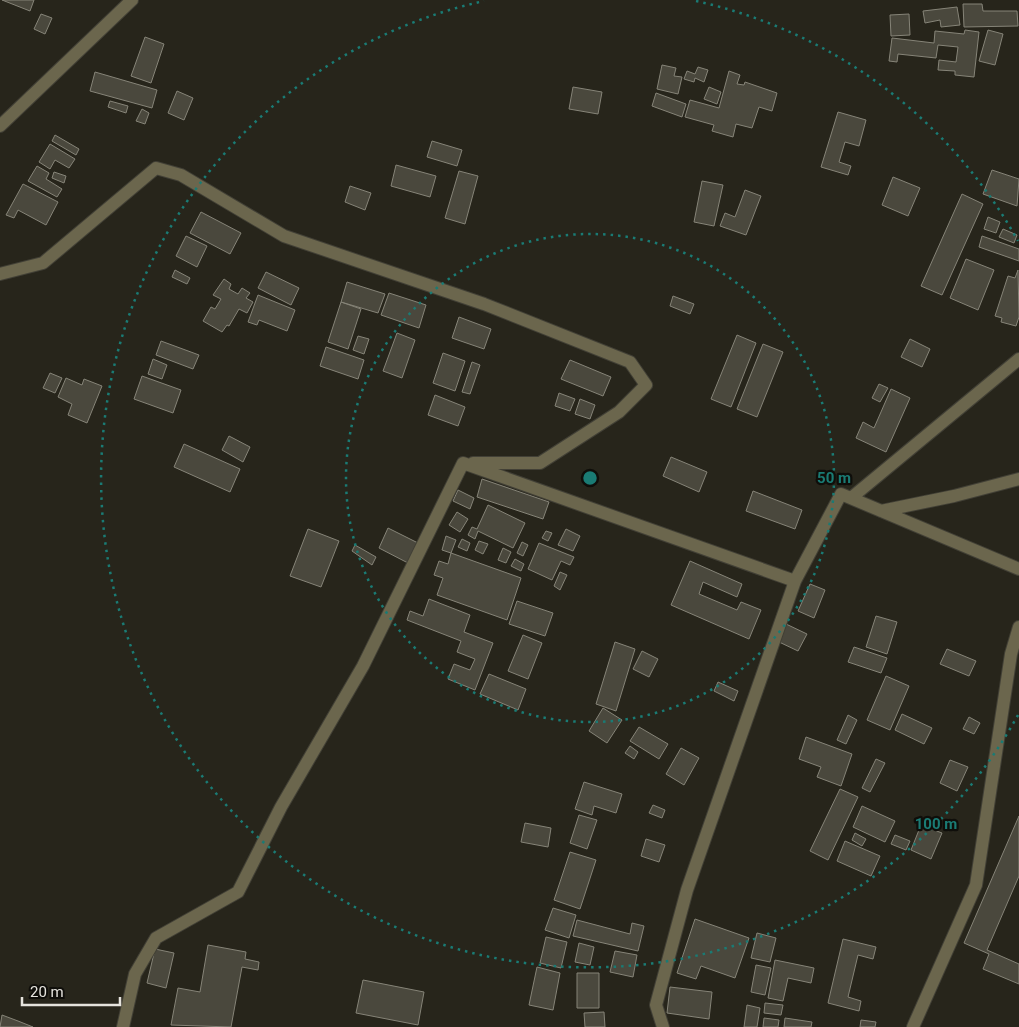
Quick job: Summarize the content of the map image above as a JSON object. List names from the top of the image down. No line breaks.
{"scale_bar":"20 m","rings":["50 m","100 m"]}
